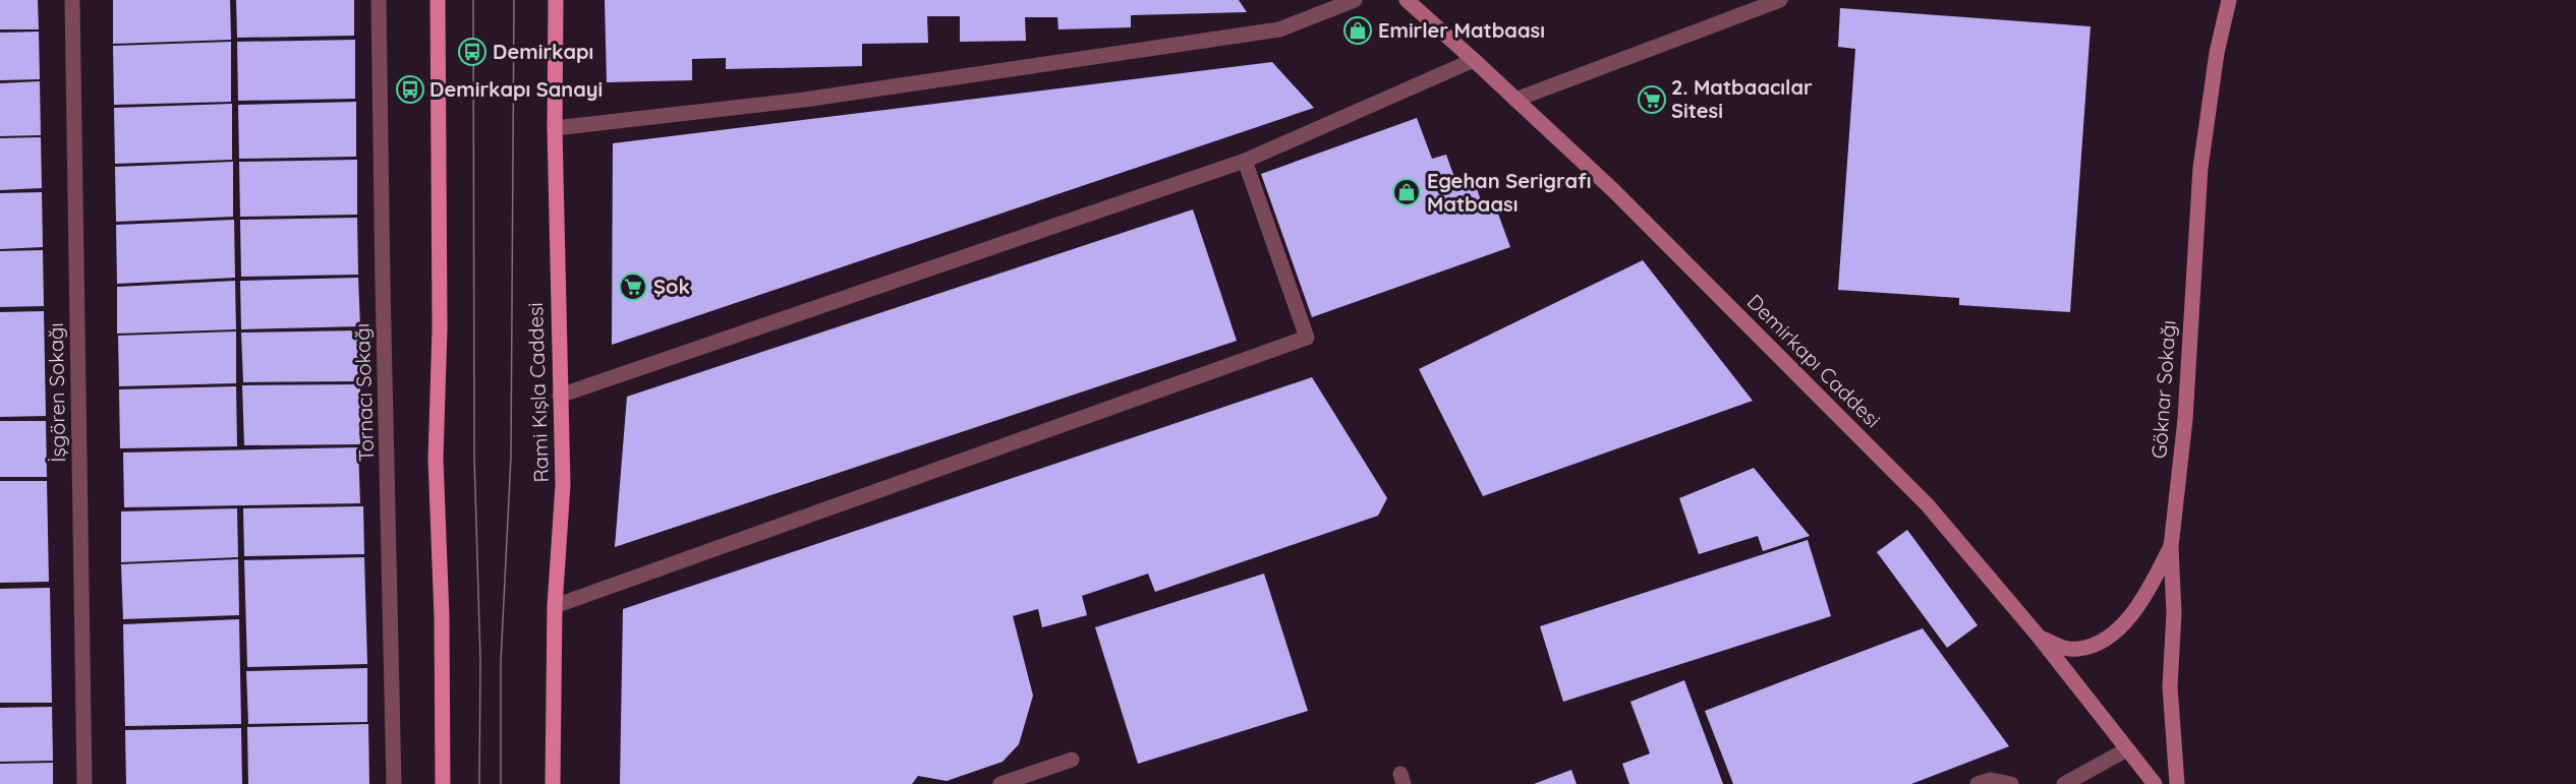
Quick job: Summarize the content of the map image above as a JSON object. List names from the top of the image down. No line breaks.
{"streets":{"main road":["Rami Kışla Caddesi"],"street":["Demirkapı Caddesi","Göknar Sokağı","İşgören Sokağı","Tornacı Sokağı"]},"places":{"shop":["Emirler Matbaası","Egehan Serigrafı Matbaası"],"bus stop":["Demirkapı","Demirkapı Sanayi"],"supermarket":["2. Matbaacılar Sitesi","Şok"]}}
